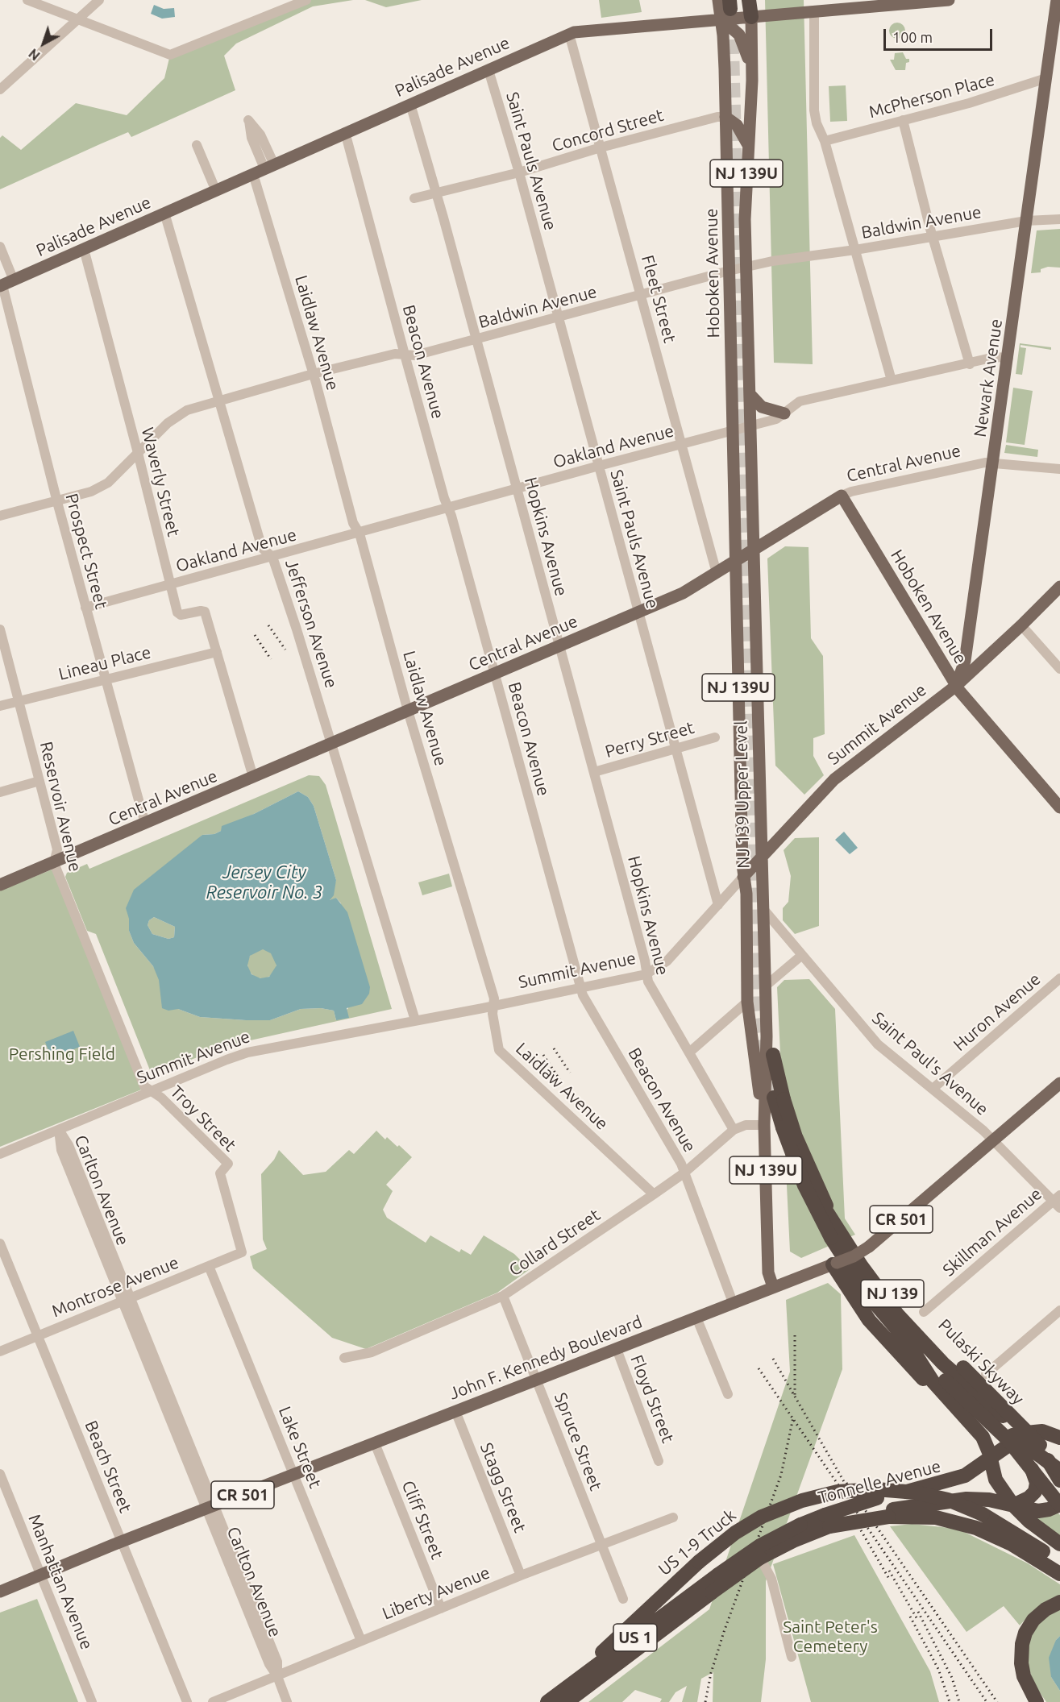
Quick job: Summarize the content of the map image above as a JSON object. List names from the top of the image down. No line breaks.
{"streets":{"highway":["NJ 139","Pulaski Skyway","Tonnelle Avenue","US 1-9 Truck","US 1"],"main road":["Palisade Avenue","NJ 139U","Hoboken Avenue","Newark Avenue","Central Avenue","Summit Avenue","NJ 139 Upper Level","CR 501","John F. Kennedy Boulevard"],"street":["McPherson Place","Concord Street","Saint Pauls Avenue","Baldwin Avenue","Fleet Street","Laidlaw Avenue","Beacon Avenue","Oakland Avenue","Waverly Street","Hopkins Avenue","Prospect Street","Jefferson Avenue","Lineau Place","Perry Street","Reservoir Avenue","Huron Avenue","Saint Paul's Avenue","Troy Street","Carlton Avenue","Skillman Avenue","Collard Street","Montrose Avenue","Floyd Street","Spruce Street","Lake Street","Beach Street","Stagg Street","Cliff Street","Manhattan Avenue","Liberty Avenue"]},"crossings":[["Palisade Avenue","Saint Pauls Avenue"],["Palisade Avenue","Hoboken Avenue"],["Palisade Avenue","Fleet Street"],["Palisade Avenue","Laidlaw Avenue"],["Palisade Avenue","Beacon Avenue"],["Palisade Avenue","Waverly Street"],["Palisade Avenue","Hopkins Avenue"],["Palisade Avenue","Prospect Street"],["Palisade Avenue","Jefferson Avenue"],["McPherson Place","Newark Avenue"],["Concord Street","Saint Pauls Avenue"],["Concord Street","Hoboken Avenue"],["Concord Street","Fleet Street"],["Concord Street","Hopkins Avenue"],["Saint Pauls Avenue","Baldwin Avenue"],["Saint Pauls Avenue","Oakland Avenue"],["Saint Pauls Avenue","Central Avenue"],["Saint Pauls Avenue","Summit Avenue"],["Saint Pauls Avenue","Perry Street"],["Baldwin Avenue","Hoboken Avenue"],["Baldwin Avenue","Fleet Street"],["Baldwin Avenue","Laidlaw Avenue"],["Baldwin Avenue","Beacon Avenue"],["Baldwin Avenue","Newark Avenue"],["Baldwin Avenue","Waverly Street"],["Baldwin Avenue","Hopkins Avenue"],["Baldwin Avenue","Prospect Street"],["Baldwin Avenue","Jefferson Avenue"],["Hoboken Avenue","Newark Avenue"],["Hoboken Avenue","Oakland Avenue"],["Hoboken Avenue","Central Avenue"],["Hoboken Avenue","Summit Avenue"],["Hoboken Avenue","NJ 139 Upper Level"],["Fleet Street","Oakland Avenue"],["Fleet Street","Central Avenue"],["Laidlaw Avenue","Oakland Avenue"],["Laidlaw Avenue","Central Avenue"],["Laidlaw Avenue","Summit Avenue"],["Laidlaw Avenue","Collard Street"],["Beacon Avenue","Oakland Avenue"],["Beacon Avenue","Central Avenue"],["Beacon Avenue","Summit Avenue"],["Beacon Avenue","Collard Street"],["Beacon Avenue","John F. Kennedy Boulevard"],["Newark Avenue","Oakland Avenue"],["Newark Avenue","Central Avenue"],["Newark Avenue","Summit Avenue"],["Oakland Avenue","Waverly Street"],["Oakland Avenue","Hopkins Avenue"],["Oakland Avenue","Prospect Street"],["Oakland Avenue","Jefferson Avenue"],["Oakland Avenue","NJ 139 Upper Level"],["Central Avenue","Waverly Street"],["Central Avenue","Hopkins Avenue"],["Central Avenue","Prospect Street"],["Central Avenue","Jefferson Avenue"],["Central Avenue","NJ 139 Upper Level"],["Central Avenue","Reservoir Avenue"],["Waverly Street","Lineau Place"],["Hopkins Avenue","Summit Avenue"],["Hopkins Avenue","Perry Street"],["Hopkins Avenue","Collard Street"],["Prospect Street","Lineau Place"],["Jefferson Avenue","Summit Avenue"],["Lineau Place","Reservoir Avenue"],["Summit Avenue","NJ 139 Upper Level"],["Summit Avenue","Reservoir Avenue"],["Summit Avenue","Troy Street"],["Summit Avenue","Carlton Avenue"],["NJ 139 Upper Level","Saint Paul's Avenue"],["NJ 139 Upper Level","Collard Street"],["NJ 139 Upper Level","John F. Kennedy Boulevard"],["Reservoir Avenue","Troy Street"],["Huron Avenue","Saint Paul's Avenue"],["Saint Paul's Avenue","Skillman Avenue"],["Saint Paul's Avenue","John F. Kennedy Boulevard"],["Troy Street","Montrose Avenue"],["Carlton Avenue","Montrose Avenue"],["Carlton Avenue","John F. Kennedy Boulevard"],["Carlton Avenue","Liberty Avenue"],["Collard Street","Spruce Street"],["Montrose Avenue","Lake Street"],["Montrose Avenue","Beach Street"],["NJ 139","Pulaski Skyway"],["John F. Kennedy Boulevard","Floyd Street"],["John F. Kennedy Boulevard","Spruce Street"],["John F. Kennedy Boulevard","Lake Street"],["John F. Kennedy Boulevard","Beach Street"],["John F. Kennedy Boulevard","Stagg Street"],["John F. Kennedy Boulevard","Cliff Street"],["John F. Kennedy Boulevard","Manhattan Avenue"],["Spruce Street","Liberty Avenue"],["Lake Street","Liberty Avenue"],["Tonnelle Avenue","US 1-9 Truck"],["Stagg Street","Liberty Avenue"],["Cliff Street","Liberty Avenue"]],"water":["Jersey City Reservoir No. 3"],"parks":["Pershing Field","Saint Peter's Cemetery"],"scale_bar":"100 m","north":"bottom left"}
